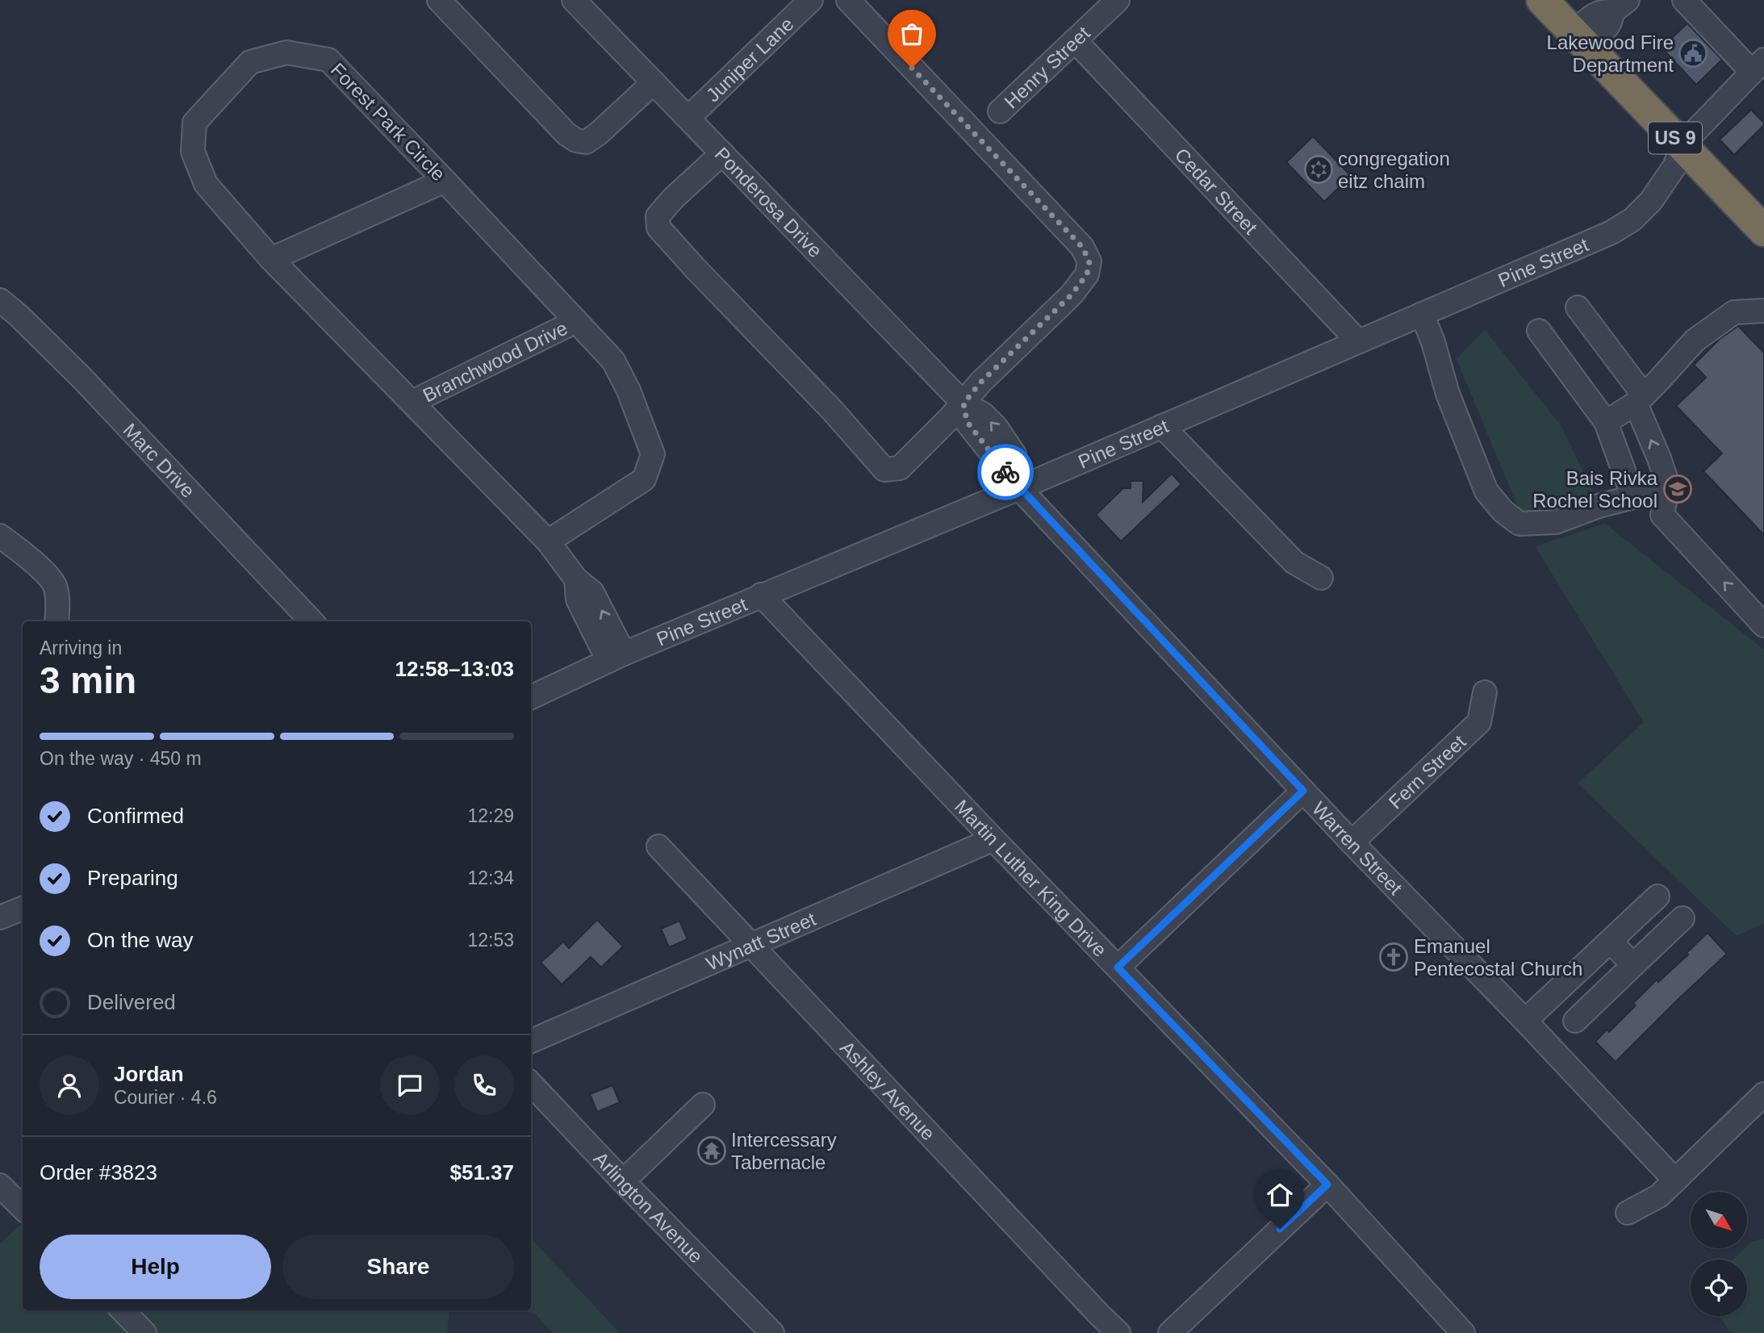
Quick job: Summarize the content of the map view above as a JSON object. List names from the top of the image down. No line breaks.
{"streets":{"highway":["US 9"],"street":["Juniper Lane","Henry Street","Forest Park Circle","Cedar Street","Ponderosa Drive","Pine Street","Branchwood Drive","Marc Drive","Fern Street","Warren Street","Martin Luther King Drive","Wynatt Street","Ashley Avenue","Arlington Avenue"]},"crossings":[["Juniper Lane","Ponderosa Drive"],["Henry Street","Cedar Street"],["Forest Park Circle","Pine Street"],["Forest Park Circle","Branchwood Drive"],["US 9","Pine Street"],["Cedar Street","Pine Street"],["Ponderosa Drive","Pine Street"],["Ponderosa Drive","Warren Street"],["Pine Street","Warren Street"],["Pine Street","Martin Luther King Drive"],["Fern Street","Warren Street"],["Martin Luther King Drive","Wynatt Street"],["Wynatt Street","Ashley Avenue"]],"places":{"public building":["Lakewood Fire Department"],"synagogue":["congregation eitz chaim"],"school or university":["Bais Rivka Rochel School"],"church":["Emanuel Pentecostal Church"],"temple":["Intercessary Tabernacle"]},"north":"bottom right","page":{"heading":["3 min","Arriving in","12:58–13:03"],"panel":["Jordan","Courier · 4.6","Order #3823","$51.37"],"bar":"On the way · 450 m","list":[["Confirmed","12:29"],["Preparing","12:34"],["On the way","12:53"],"Delivered"],"buttons":["Help","Share"]}}
